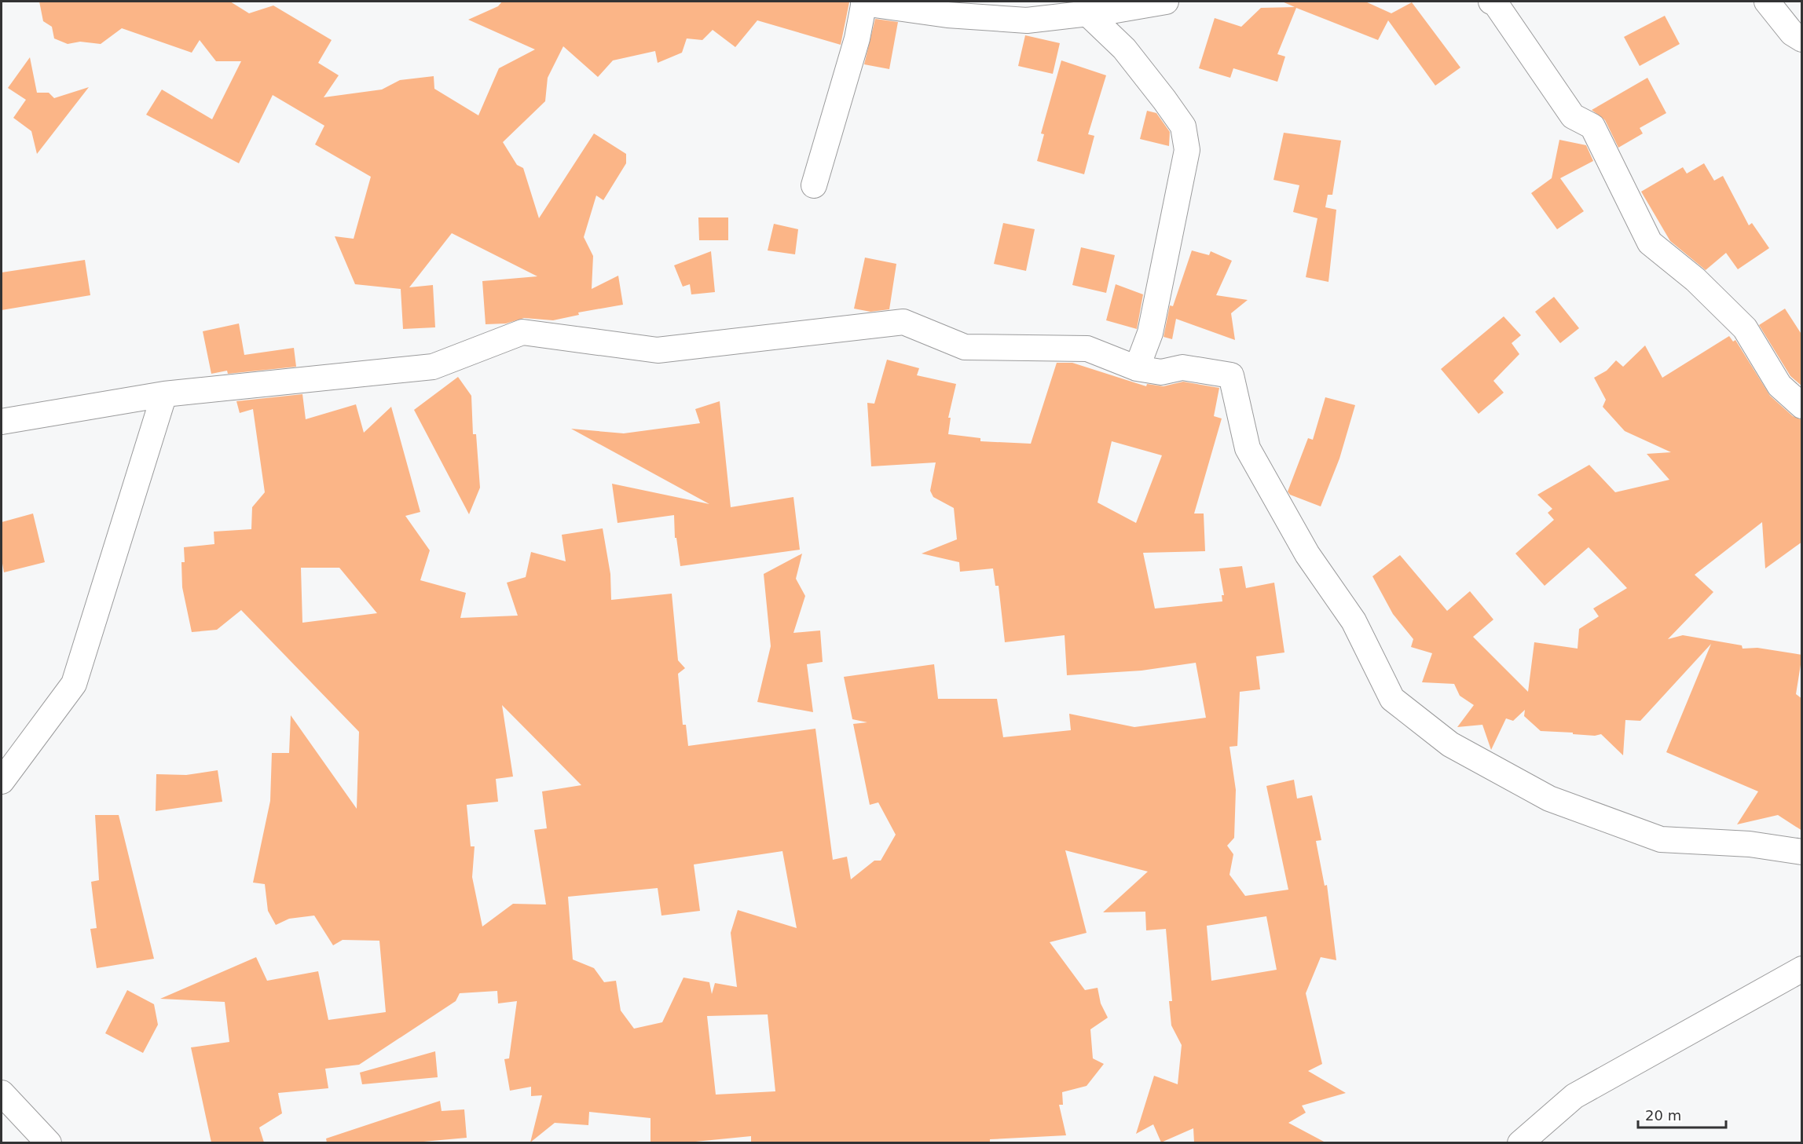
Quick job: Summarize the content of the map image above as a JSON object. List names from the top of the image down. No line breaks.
{"scale_bar":"20 m"}
